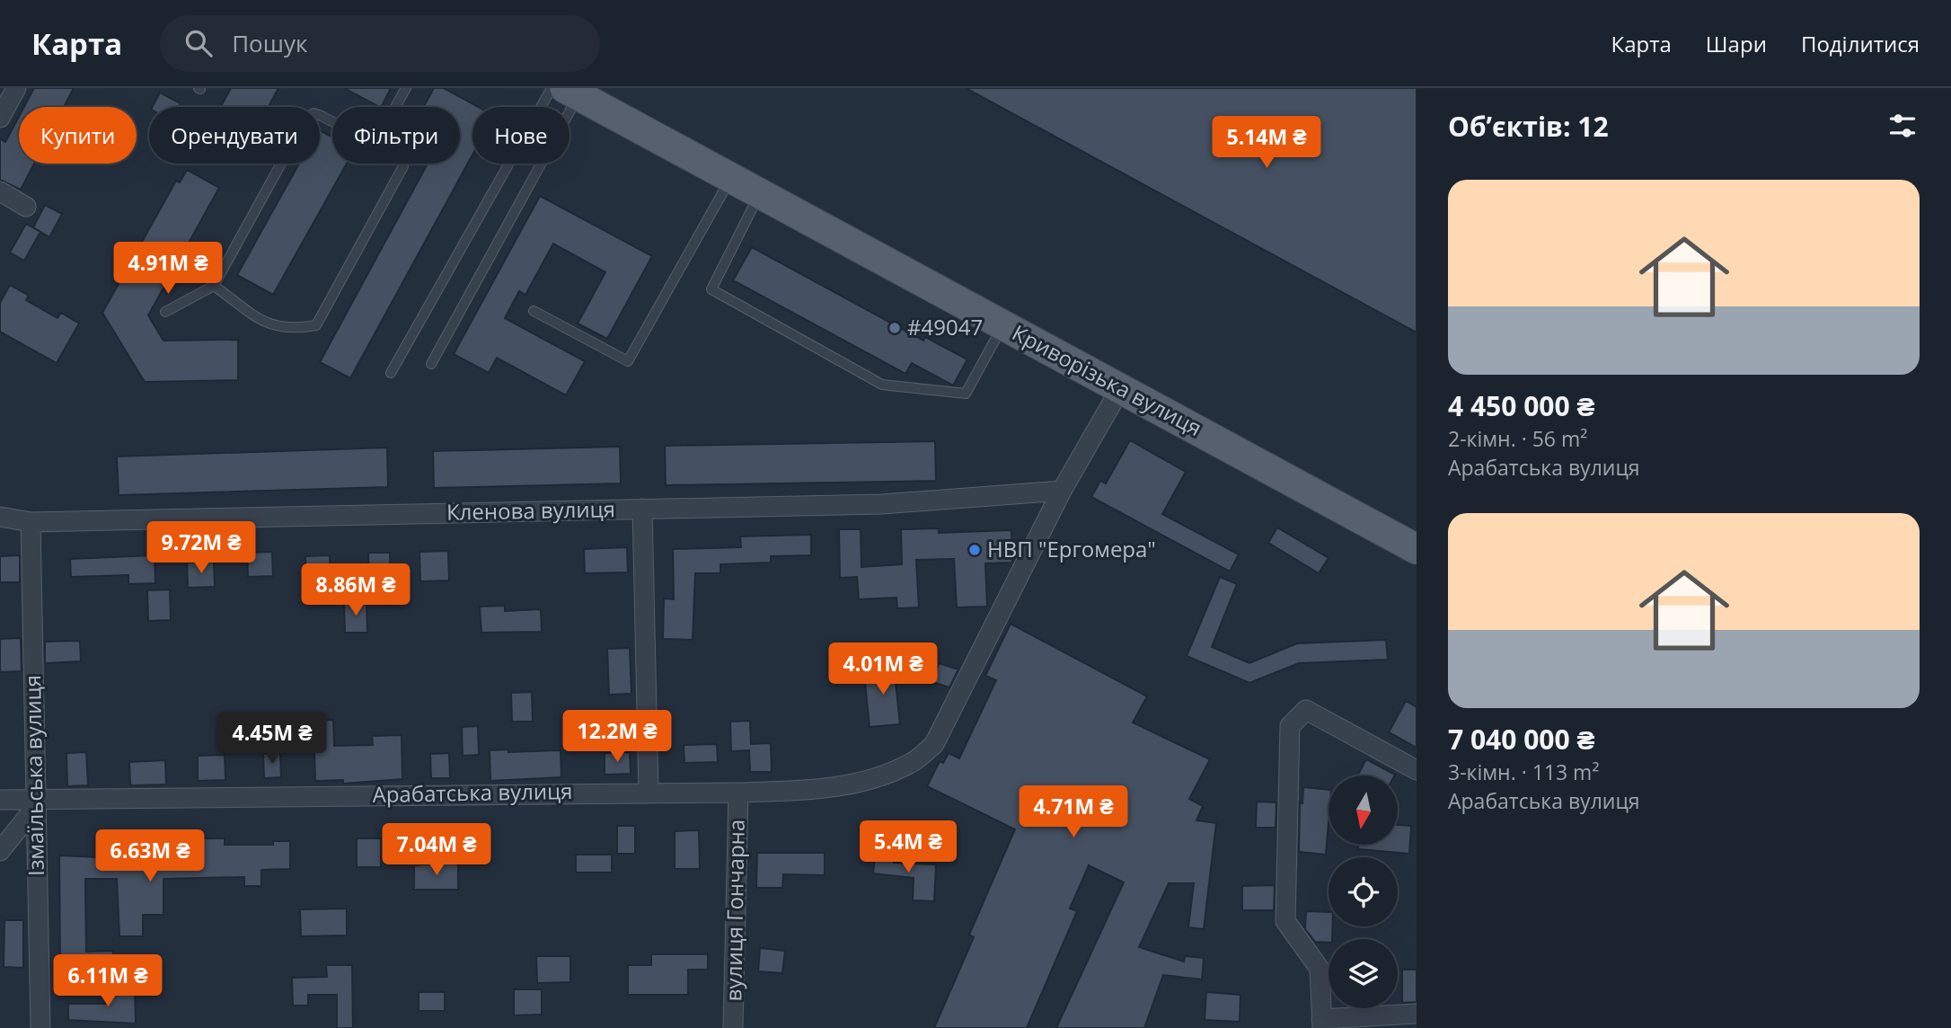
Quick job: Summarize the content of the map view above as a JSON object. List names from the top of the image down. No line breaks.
{"streets":{"main road":["Криворізька вулиця"],"street":["Кленова вулиця","Ізмаїльська вулиця","Арабатська вулиця","вулиця Гончарна"]},"crossings":[["Кленова вулиця","Ізмаїльська вулиця"],["Кленова вулиця","Арабатська вулиця"],["Ізмаїльська вулиця","Арабатська вулиця"],["Арабатська вулиця","вулиця Гончарна"]],"places":["#49047","НВП \"Ергомера\""],"north":"bottom","page":{"header":"Карта","search":"Пошук","nav":["Карта","Шари","Поділитися"],"heading":"Об’єктів: 12","chip":["Купити","Орендувати","Фільтри","Нове"],"price":["5.14M ₴","4.91M ₴","9.72M ₴","8.86M ₴","4.01M ₴","12.2M ₴","4.45M ₴","4.71M ₴","5.4M ₴","7.04M ₴","6.63M ₴","6.11M ₴"],"list":[{"name":"4 450 000 ₴","note":"2-кімн. · 56 m² · Арабатська вулиця"},{"name":"7 040 000 ₴","note":"3-кімн. · 113 m² · Арабатська вулиця"}]}}
